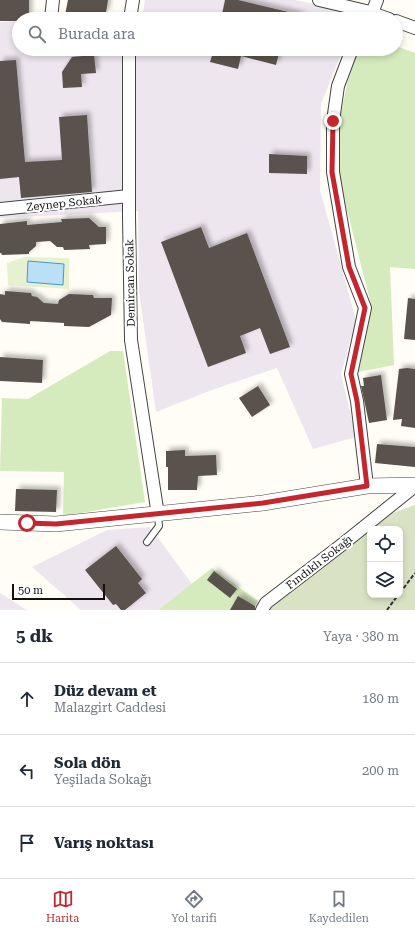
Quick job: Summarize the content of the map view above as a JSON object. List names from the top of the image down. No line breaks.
{"streets":{"street":["Zeynep Sokak","Demircan Sokak","Fındıklı Sokağı"]},"crossings":[["Zeynep Sokak","Demircan Sokak"]],"scale_bar":"50 m","page":{"search":"Burada ara","scale":"50 m","heading":["5 dk","Yaya · 380 m"],"list":[["Düz devam et","Malazgirt Caddesi","180 m"],["Sola dön","Yeşilada Sokağı","200 m"],"Varış noktası"],"nav":["Harita","Yol tarifi","Kaydedilen"]}}
